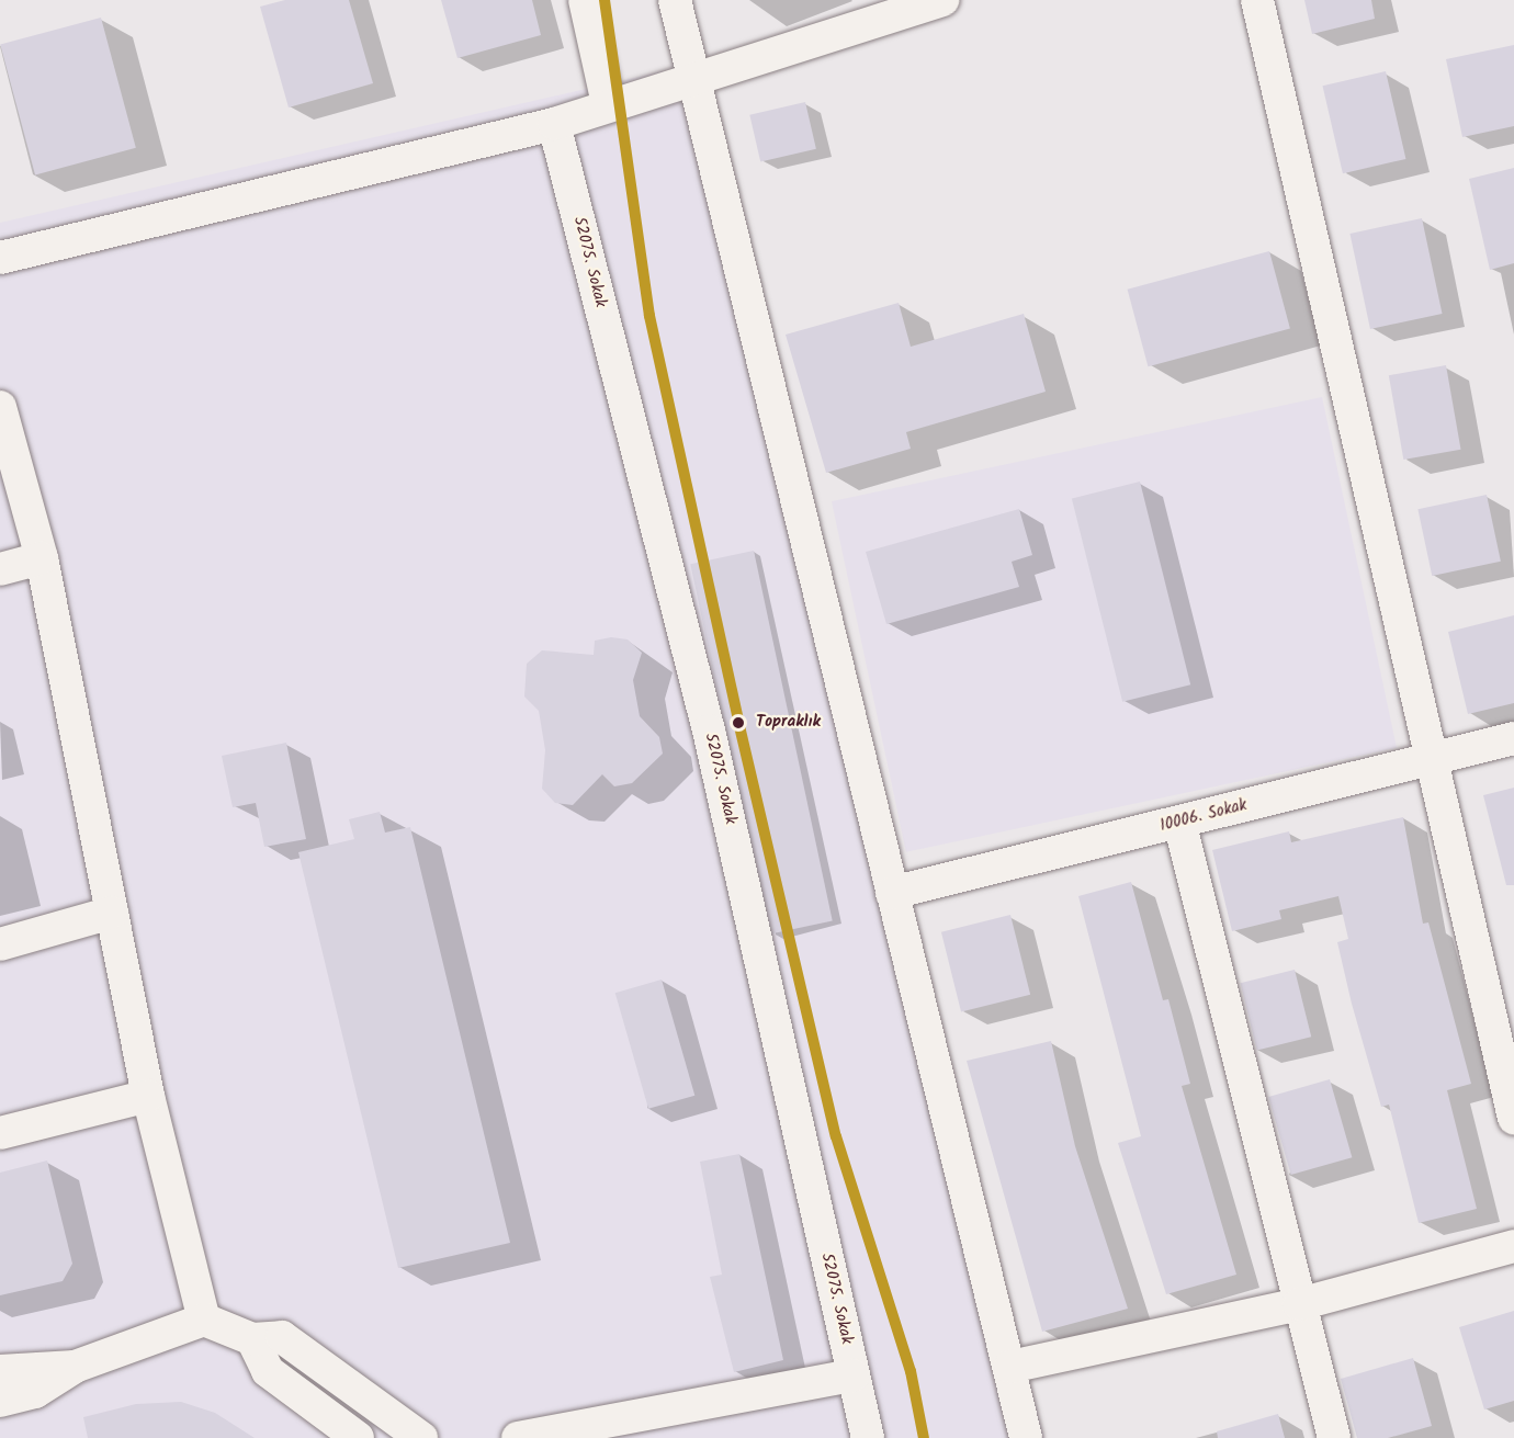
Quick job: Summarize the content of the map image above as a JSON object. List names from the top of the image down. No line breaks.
{"streets":{"street":["52075. Sokak","10006. Sokak"]},"places":["Topraklık"]}
